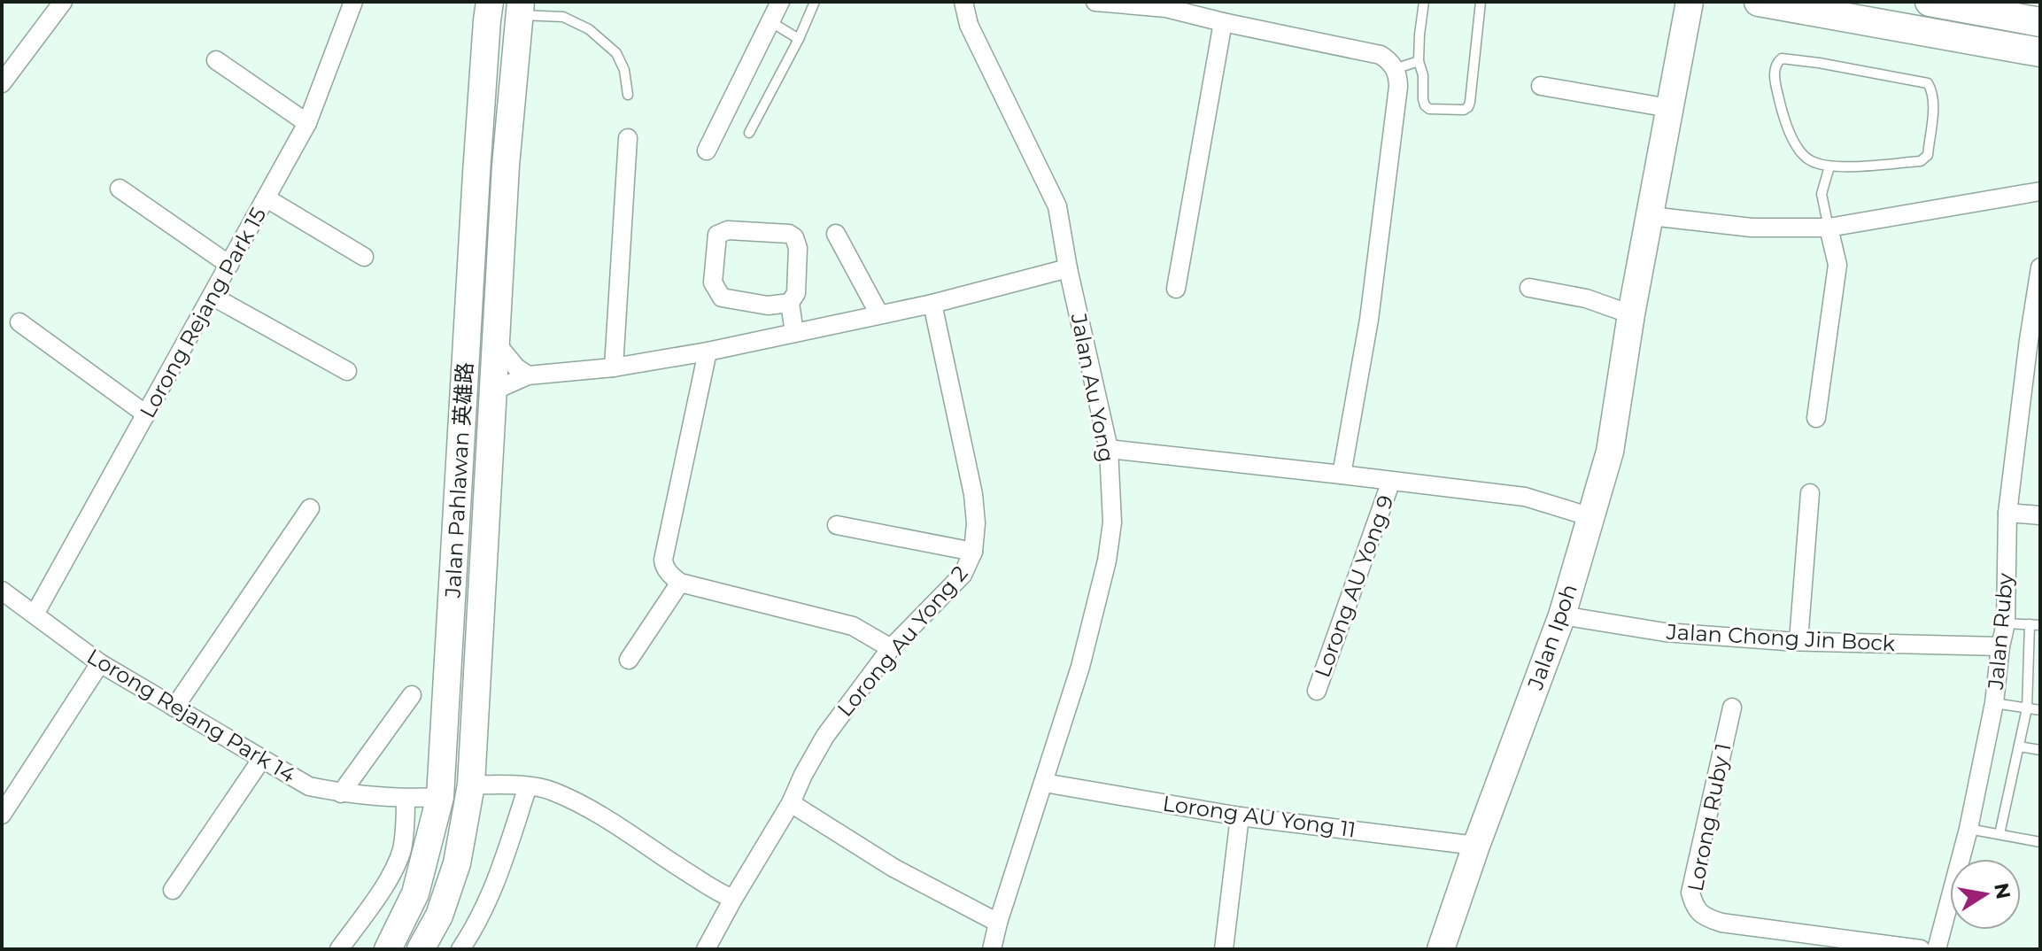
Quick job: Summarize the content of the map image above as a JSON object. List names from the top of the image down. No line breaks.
{"streets":{"main road":["Jalan Pahlawan 英雄路","Jalan Ipoh"],"street":["Lorong Rejang Park 15","Jalan Au Yong","Lorong AU Yong 9","Jalan Ruby","Jalan Chong Jin Bock","Lorong Au Yong 2","Lorong Rejang Park 14","Lorong AU Yong 11","Lorong Ruby 1"]},"crossings":[["Lorong Rejang Park 15","Lorong Rejang Park 14"],["Jalan Au Yong","Lorong AU Yong 11"],["Jalan Pahlawan 英雄路","Lorong Rejang Park 14"],["Jalan Ruby","Jalan Chong Jin Bock"],["Jalan Ipoh","Jalan Chong Jin Bock"],["Jalan Ipoh","Lorong AU Yong 11"]],"north":"right"}
